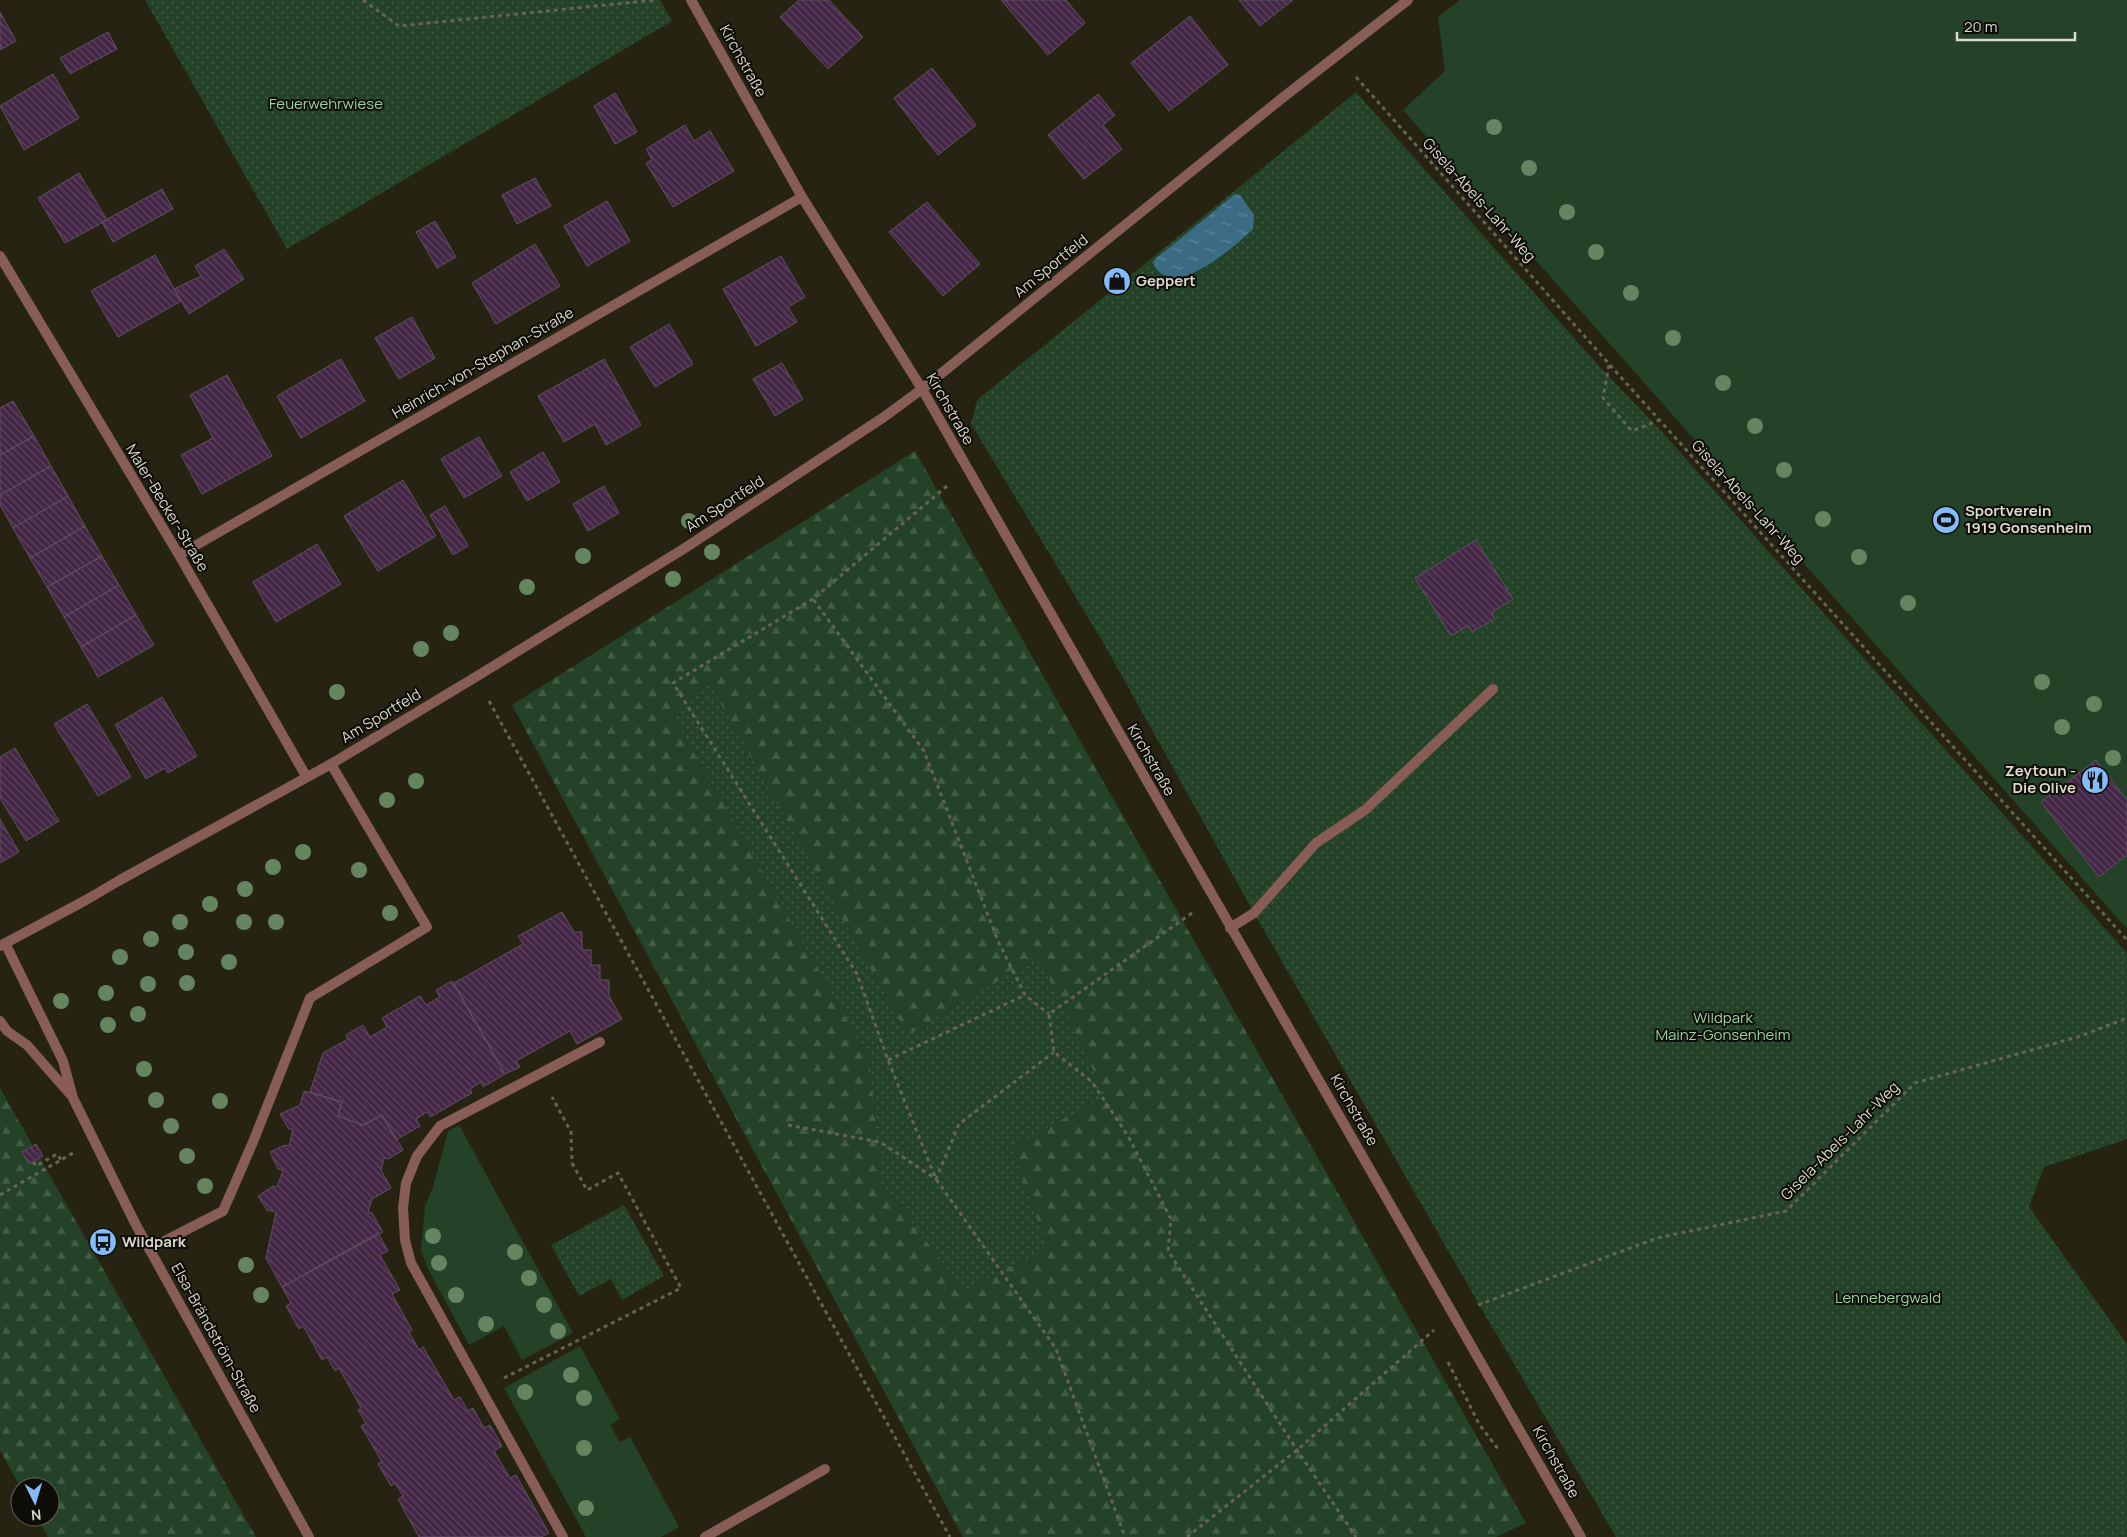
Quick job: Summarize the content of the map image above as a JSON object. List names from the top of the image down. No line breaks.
{"streets":{"street":["Kirchstraße","Am Sportfeld","Heinrich-von-Stephan-Straße","Maler-Becker-Straße","Elsa-Brändström-Straße"],"path":["Gisela-Abels-Lahr-Weg"]},"crossings":[["Kirchstraße","Gisela-Abels-Lahr-Weg"],["Kirchstraße","Am Sportfeld"],["Kirchstraße","Heinrich-von-Stephan-Straße"],["Am Sportfeld","Maler-Becker-Straße"],["Am Sportfeld","Elsa-Brändström-Straße"],["Heinrich-von-Stephan-Straße","Maler-Becker-Straße"]],"parks":["Feuerwehrwiese","Wildpark Mainz-Gonsenheim","Lennebergwald"],"places":{"shop":["Geppert"],"sports":["Sportverein 1919 Gonsenheim"],"restaurant":["Zeytoun - Die Olive"],"bus stop":["Wildpark"]},"scale_bar":"20 m","north":"bottom"}
